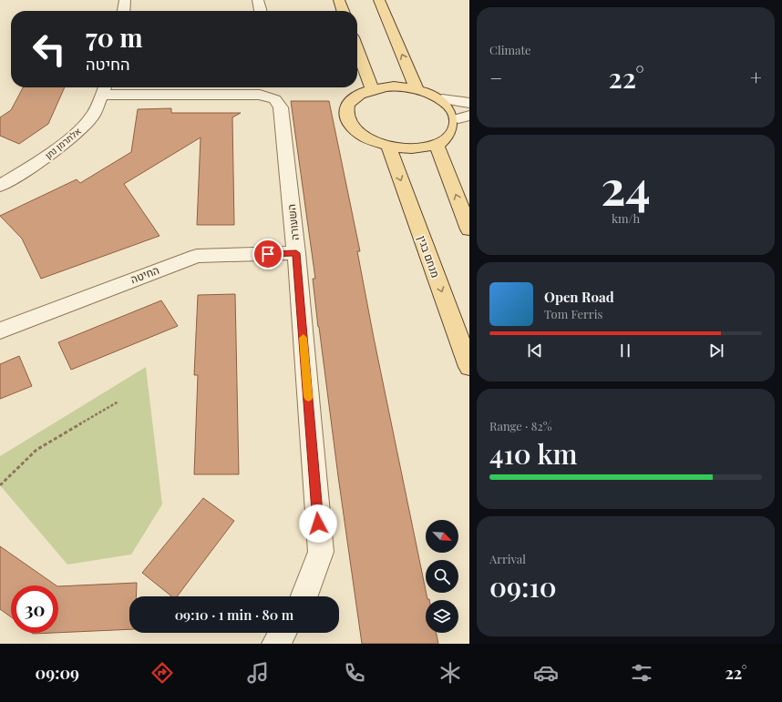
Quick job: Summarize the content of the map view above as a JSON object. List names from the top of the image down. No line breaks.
{"streets":{"main road":["מנחם בגין"],"street":["אלתרמן נתן","השעורה","החיטה"]},"crossings":[["אלתרמן נתן","השעורה"],["השעורה","החיטה"]],"north":"bottom right","page":{"tile":["Climate",["24","km/h"],["Range · 82%","410 km"],["Arrival","09:10"]],"turn":["70 m","החיטה"],"heat":["−","22°","+"],"song":["Open Road","Tom Ferris"],"limit":"30","trip":"09:10 · 1 min · 80 m","tabs":["09:09","22°"]}}
